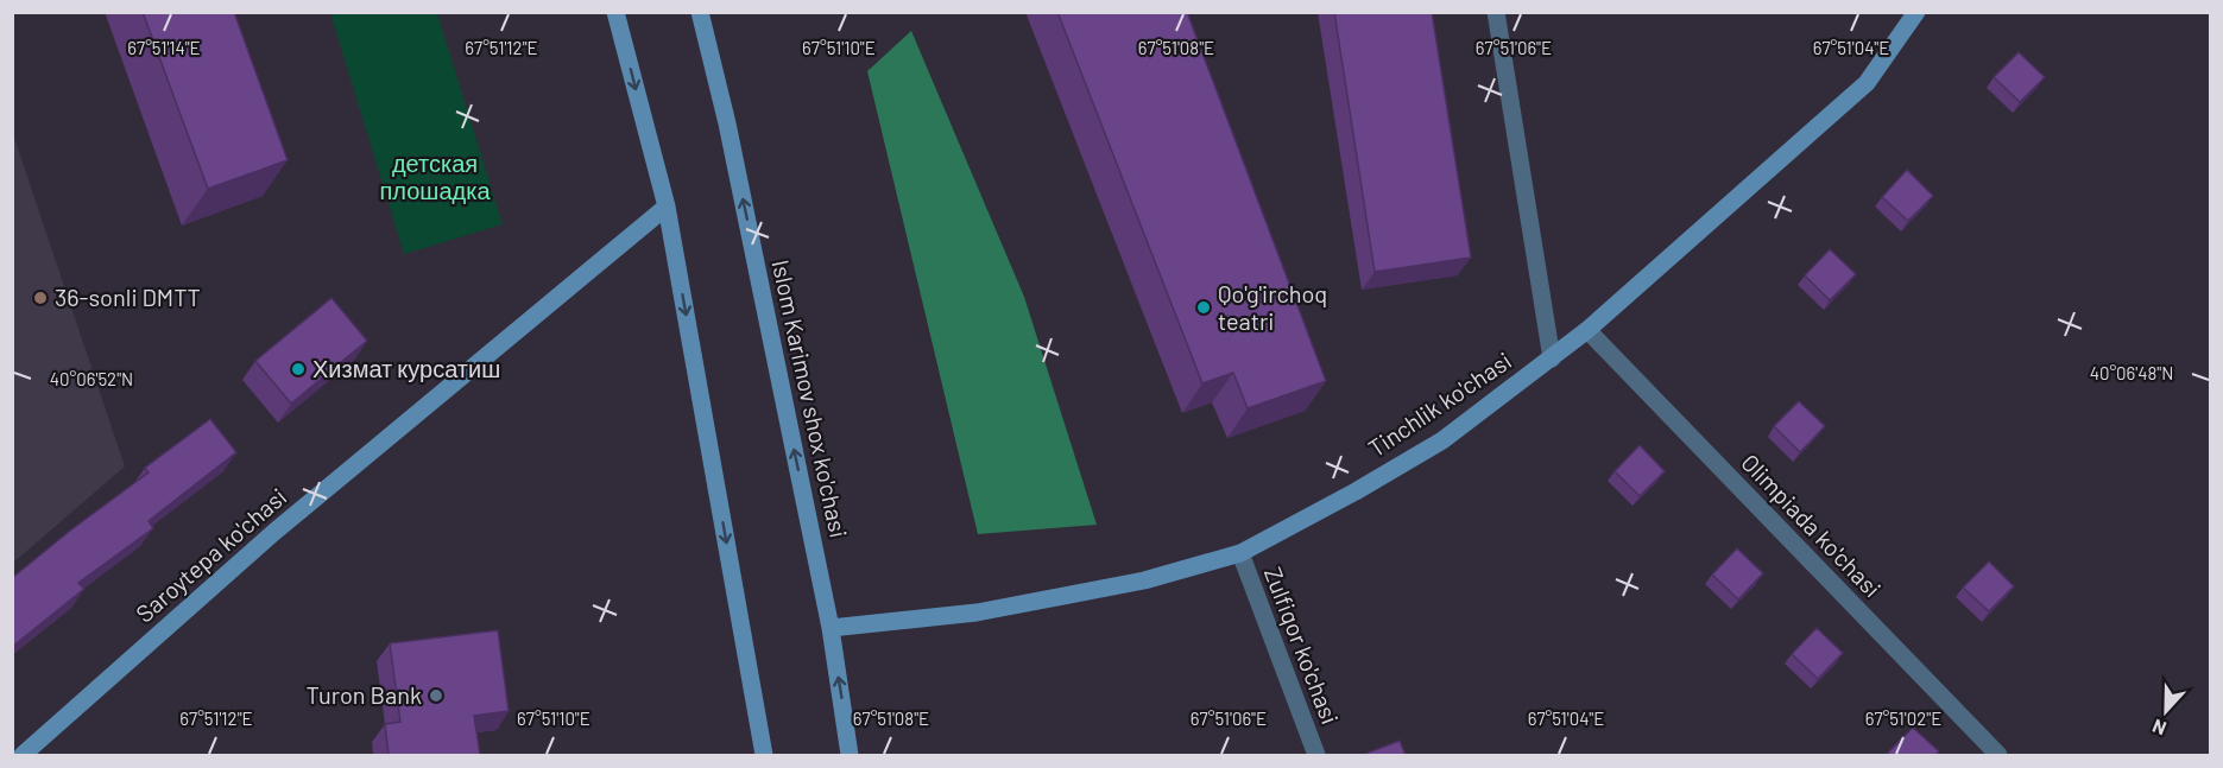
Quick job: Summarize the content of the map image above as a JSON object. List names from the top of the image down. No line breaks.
{"streets":{"main road":["Islom Karimov shox ko'chasi","Tinchlik ko'chasi","Saroytepa ko'chasi"],"street":["Olimpiada ko'chasi","Zulfiqor ko'chasi"]},"crossings":[["Islom Karimov shox ko'chasi","Tinchlik ko'chasi"],["Tinchlik ko'chasi","Olimpiada ko'chasi"],["Tinchlik ko'chasi","Zulfiqor ko'chasi"]],"parks":["детская плошадка"],"places":["36-sonli DMTT","Qo'g'irchoq teatri","Хизмат курсатиш","Turon Bank"],"north":"bottom","coordinates":["67°51'14\"E","67°51'12\"E","67°51'10\"E","67°51'08\"E","67°51'06\"E","67°51'04\"E","40°06'48\"N","40°06'52\"N","67°51'02\"E"]}
